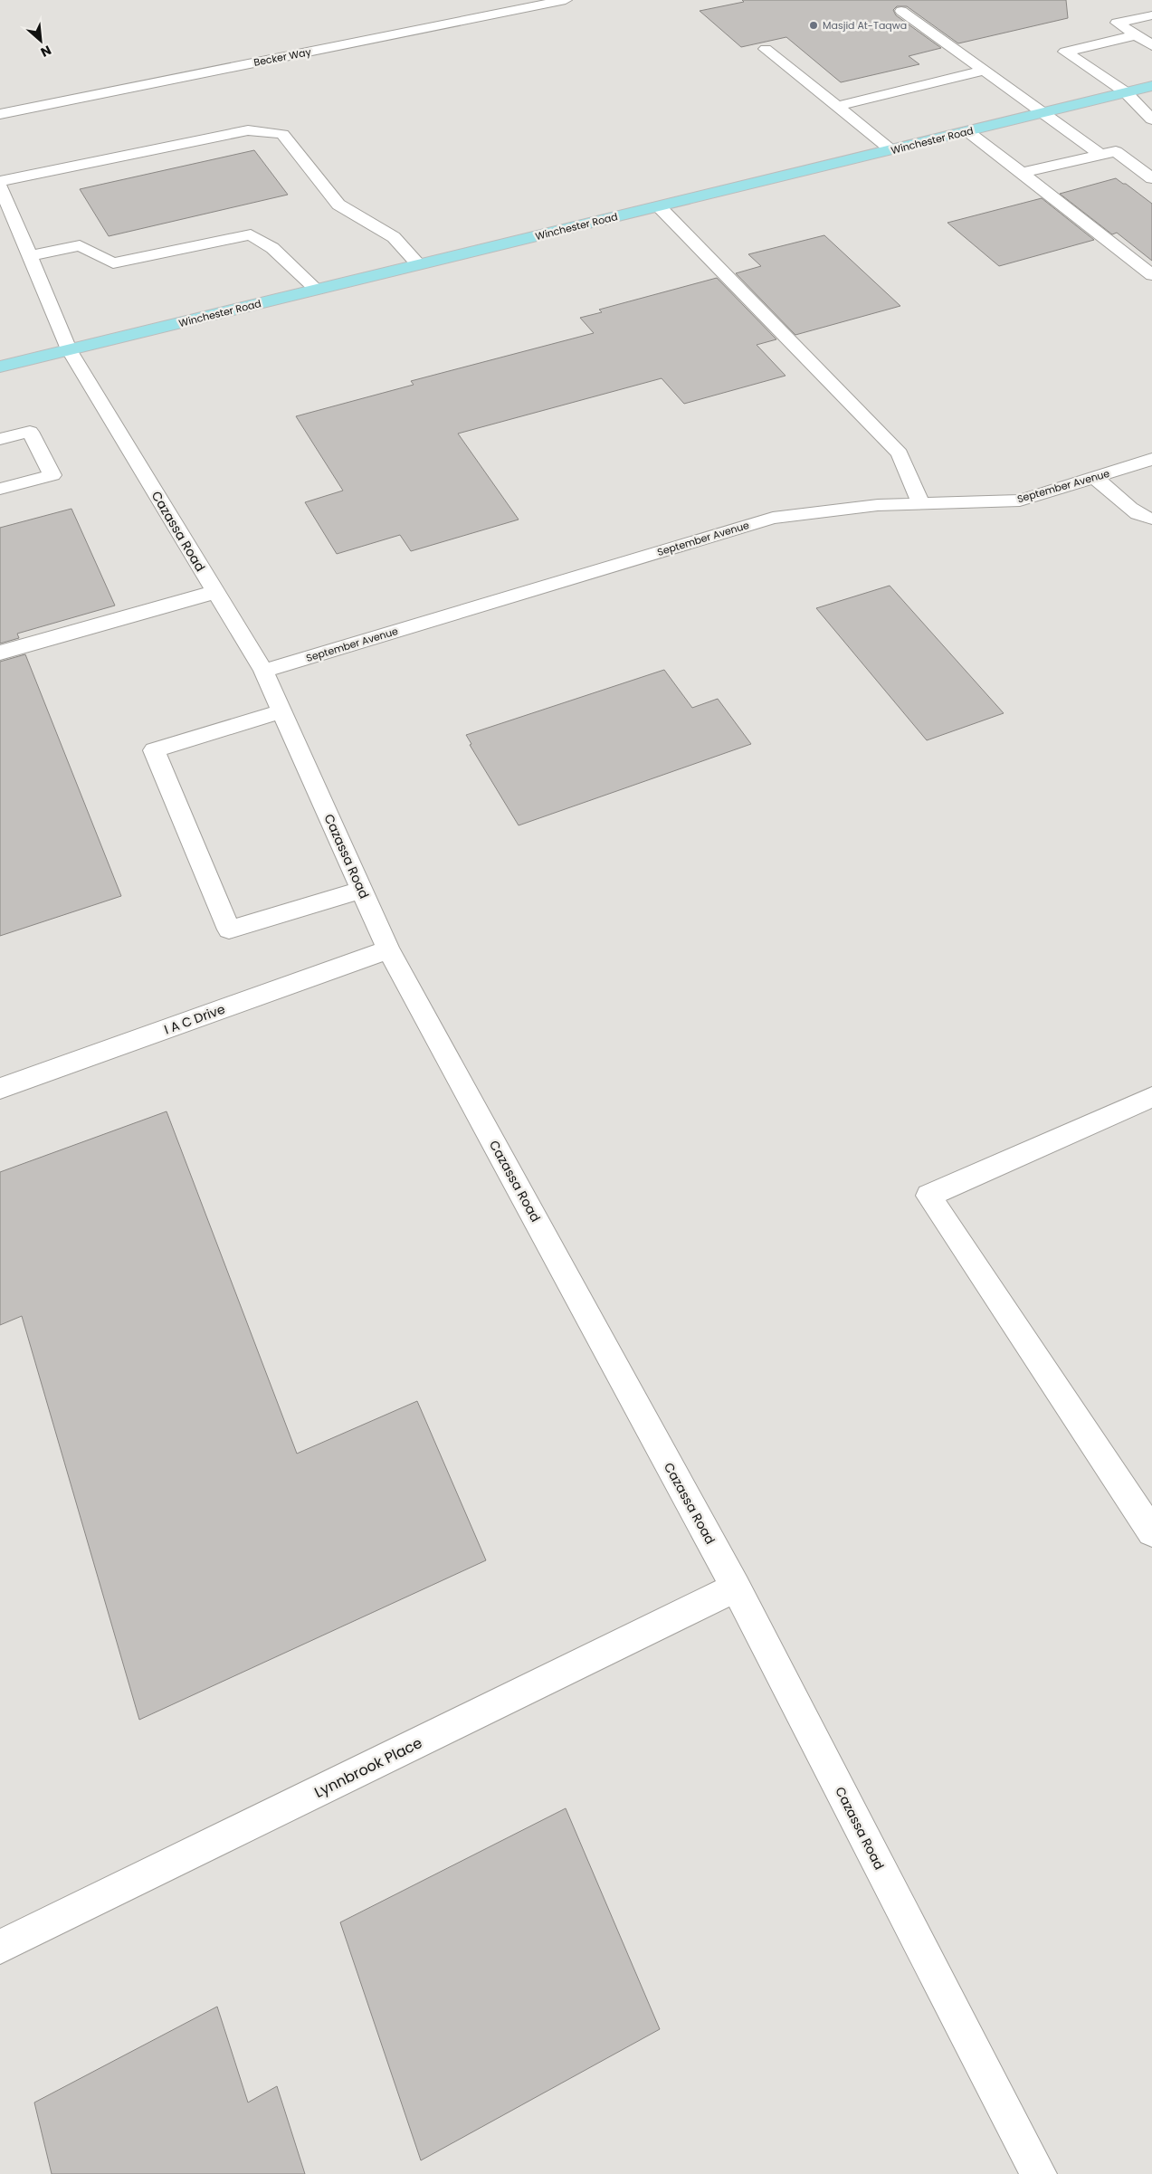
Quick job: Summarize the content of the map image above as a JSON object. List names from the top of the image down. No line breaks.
{"streets":{"main road":["Winchester Road"],"street":["Becker Way","September Avenue","Cazassa Road","I A C Drive","Lynnbrook Place"]},"crossings":[["Winchester Road","Cazassa Road"],["September Avenue","Cazassa Road"],["Cazassa Road","I A C Drive"],["Cazassa Road","Lynnbrook Place"]],"places":["Masjid At-Taqwa"],"north":"bottom right"}
